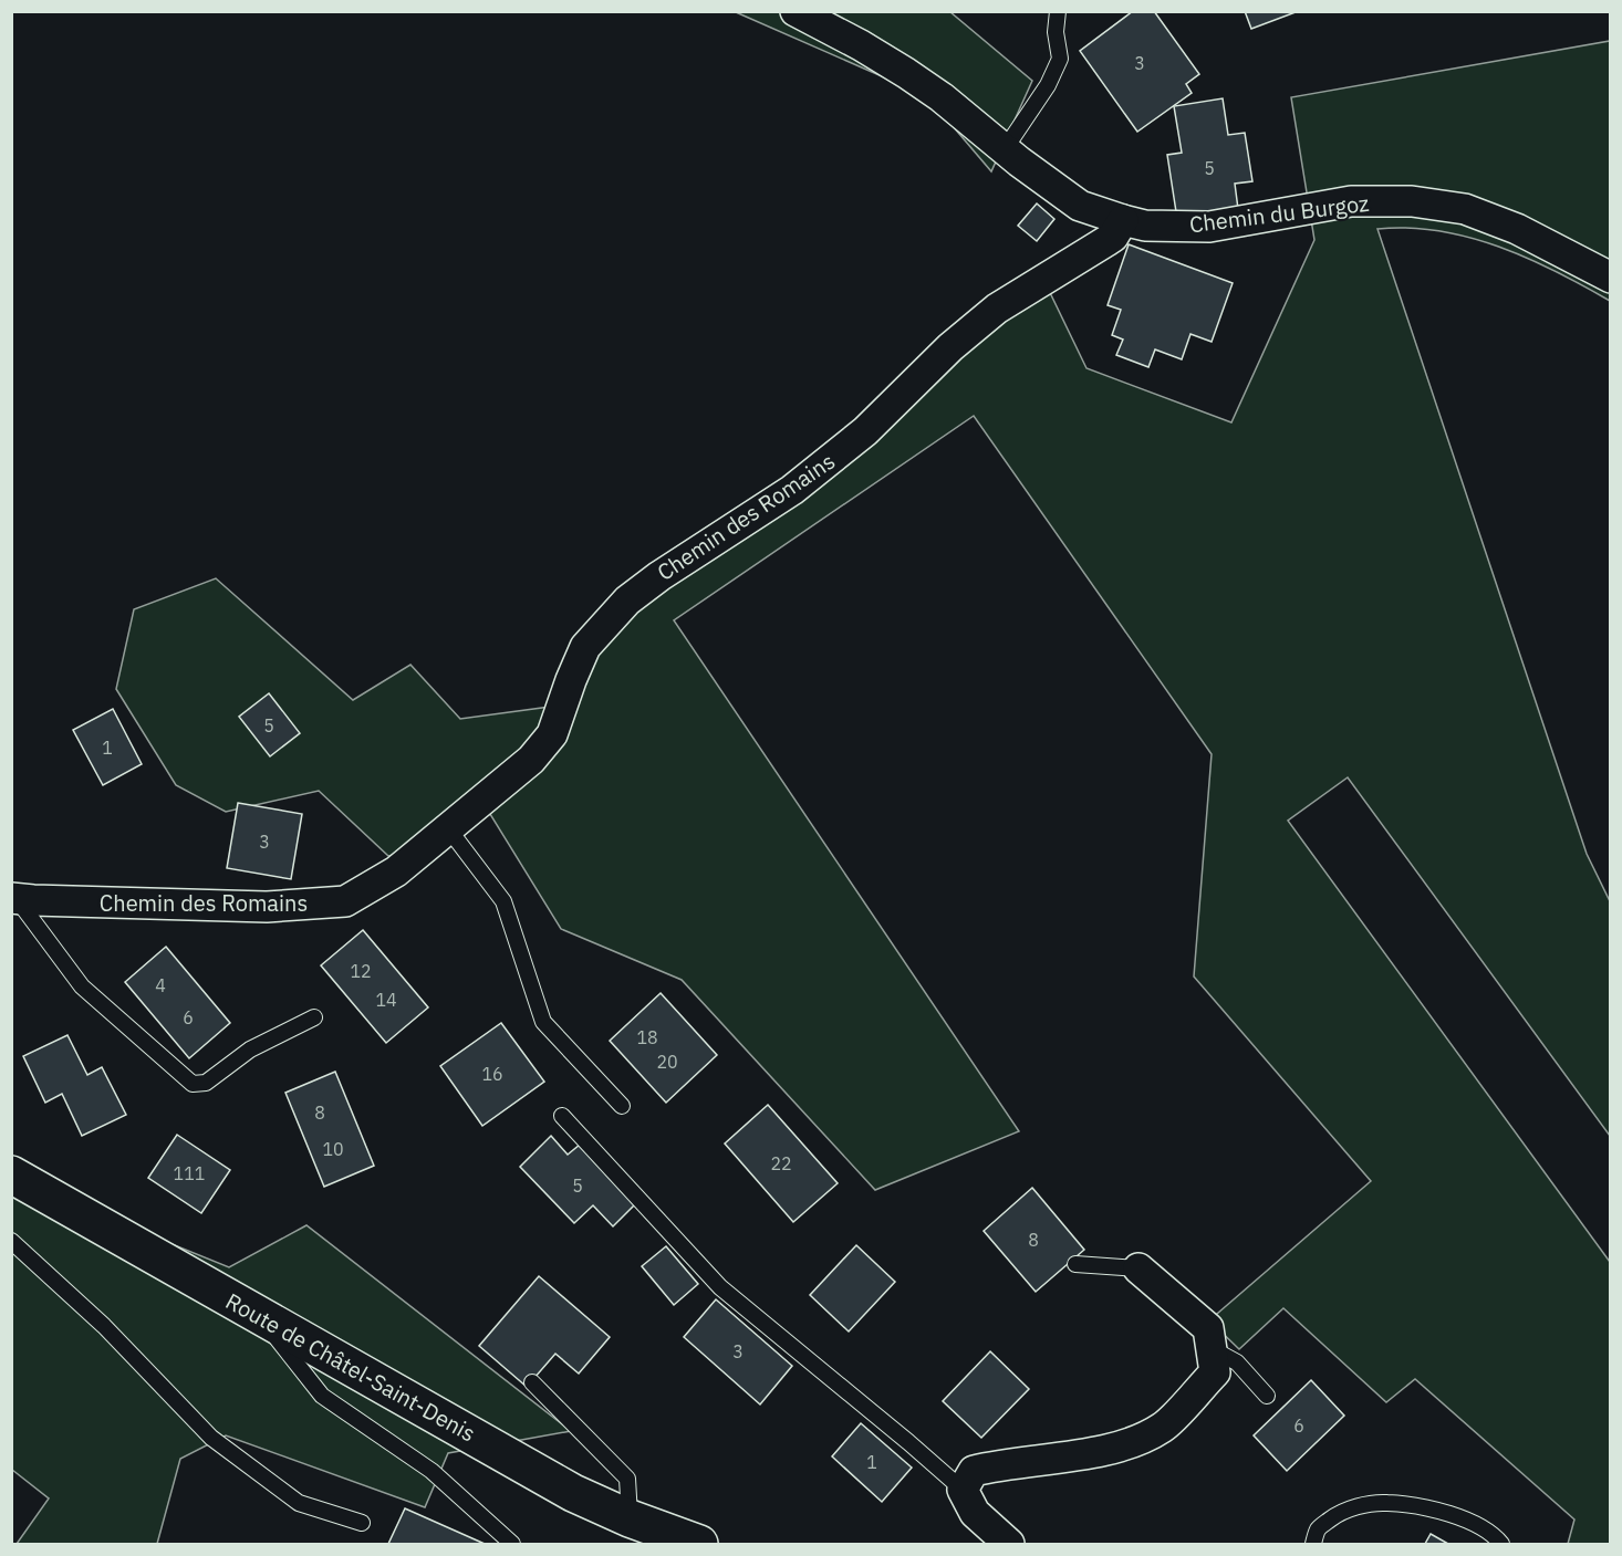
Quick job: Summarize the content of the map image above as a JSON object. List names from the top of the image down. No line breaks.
{"streets":{"main road":["Route de Châtel-Saint-Denis"],"street":["Chemin du Burgoz","Chemin des Romains"]},"crossings":[["Chemin du Burgoz","Chemin des Romains"]],"house_numbers":["3","5","5","1","3","12","4","14","6","18","20","16","8","10","22","111","5","8","3","6","1"]}
